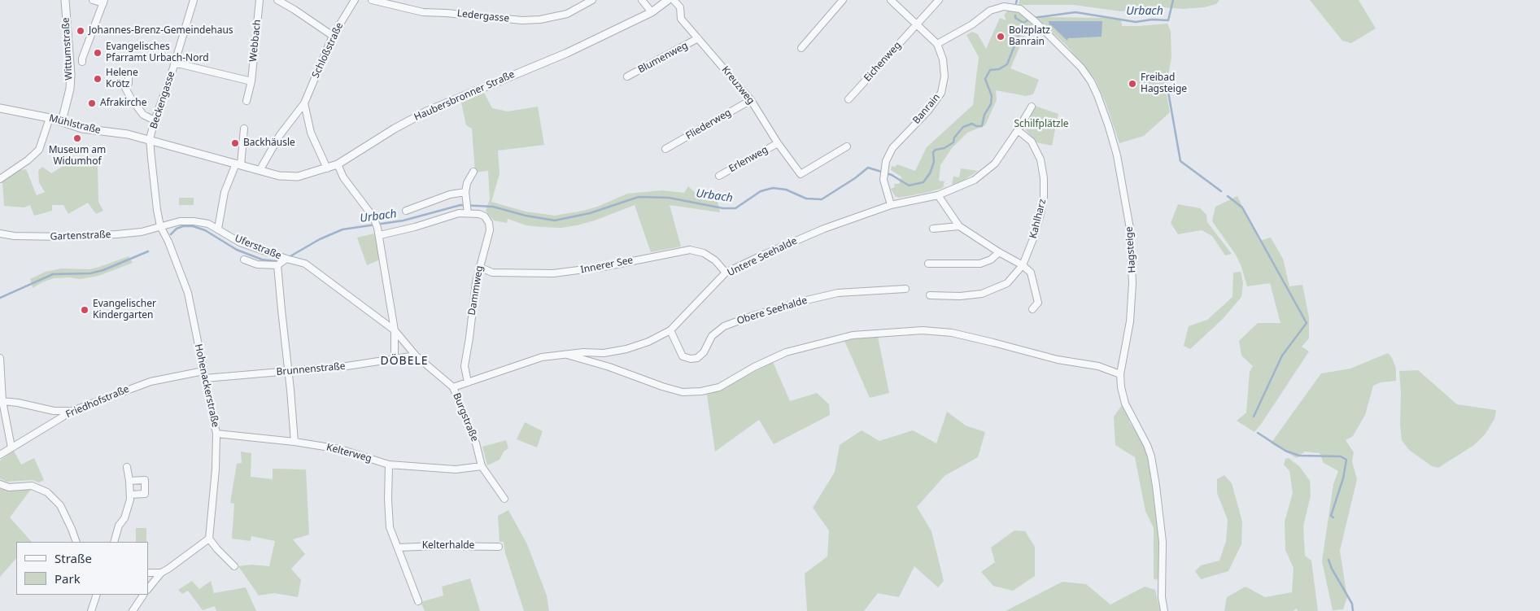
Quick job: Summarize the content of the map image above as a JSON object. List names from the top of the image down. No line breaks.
{"streets":{"street":["Ledergasse","Webbach","Wittumstraße","Schloßstraße","Blumenweg","Eichenweg","Kreuzweg","Haubersbronner Straße","Beckengasse","Banrain","Mühlstraße","Fliederweg","Erlenweg","Kahlharz","Gartenstraße","Uferstraße","Hagsteige","Untere Seehalde","Innerer See","Dammweg","Obere Seehalde","Brunnenstraße","Hohenackerstraße","Friedhofstraße","Burgstraße","Kelterweg","Kelterhalde"]},"crossings":[["Wittumstraße","Mühlstraße"],["Schloßstraße","Haubersbronner Straße"],["Blumenweg","Kreuzweg"],["Eichenweg","Banrain"],["Kreuzweg","Fliederweg"],["Kreuzweg","Erlenweg"],["Haubersbronner Straße","Beckengasse"],["Haubersbronner Straße","Mühlstraße"],["Beckengasse","Mühlstraße"],["Beckengasse","Gartenstraße"],["Beckengasse","Uferstraße"],["Beckengasse","Hohenackerstraße"],["Banrain","Hagsteige"],["Banrain","Untere Seehalde"],["Kahlharz","Untere Seehalde"],["Gartenstraße","Uferstraße"],["Gartenstraße","Hohenackerstraße"],["Uferstraße","Hohenackerstraße"],["Uferstraße","Burgstraße"],["Untere Seehalde","Innerer See"],["Untere Seehalde","Dammweg"],["Untere Seehalde","Obere Seehalde"],["Untere Seehalde","Burgstraße"],["Innerer See","Dammweg"],["Brunnenstraße","Hohenackerstraße"],["Brunnenstraße","Burgstraße"],["Hohenackerstraße","Friedhofstraße"],["Hohenackerstraße","Kelterweg"],["Burgstraße","Kelterweg"]],"districts":["DÖBELE"],"water":["Urbach"],"parks":["Schilfplätzle"],"places":["Johannes-Brenz-Gemeindehaus","Bolzplatz Banrain","Evangelisches Pfarramt Urbach-Nord","Helene Krötz","Freibad Hagsteige","Afrakirche","Museum am Widumhof","Backhäusle","Evangelischer Kindergarten"],"legend":["Straße","Park"]}
